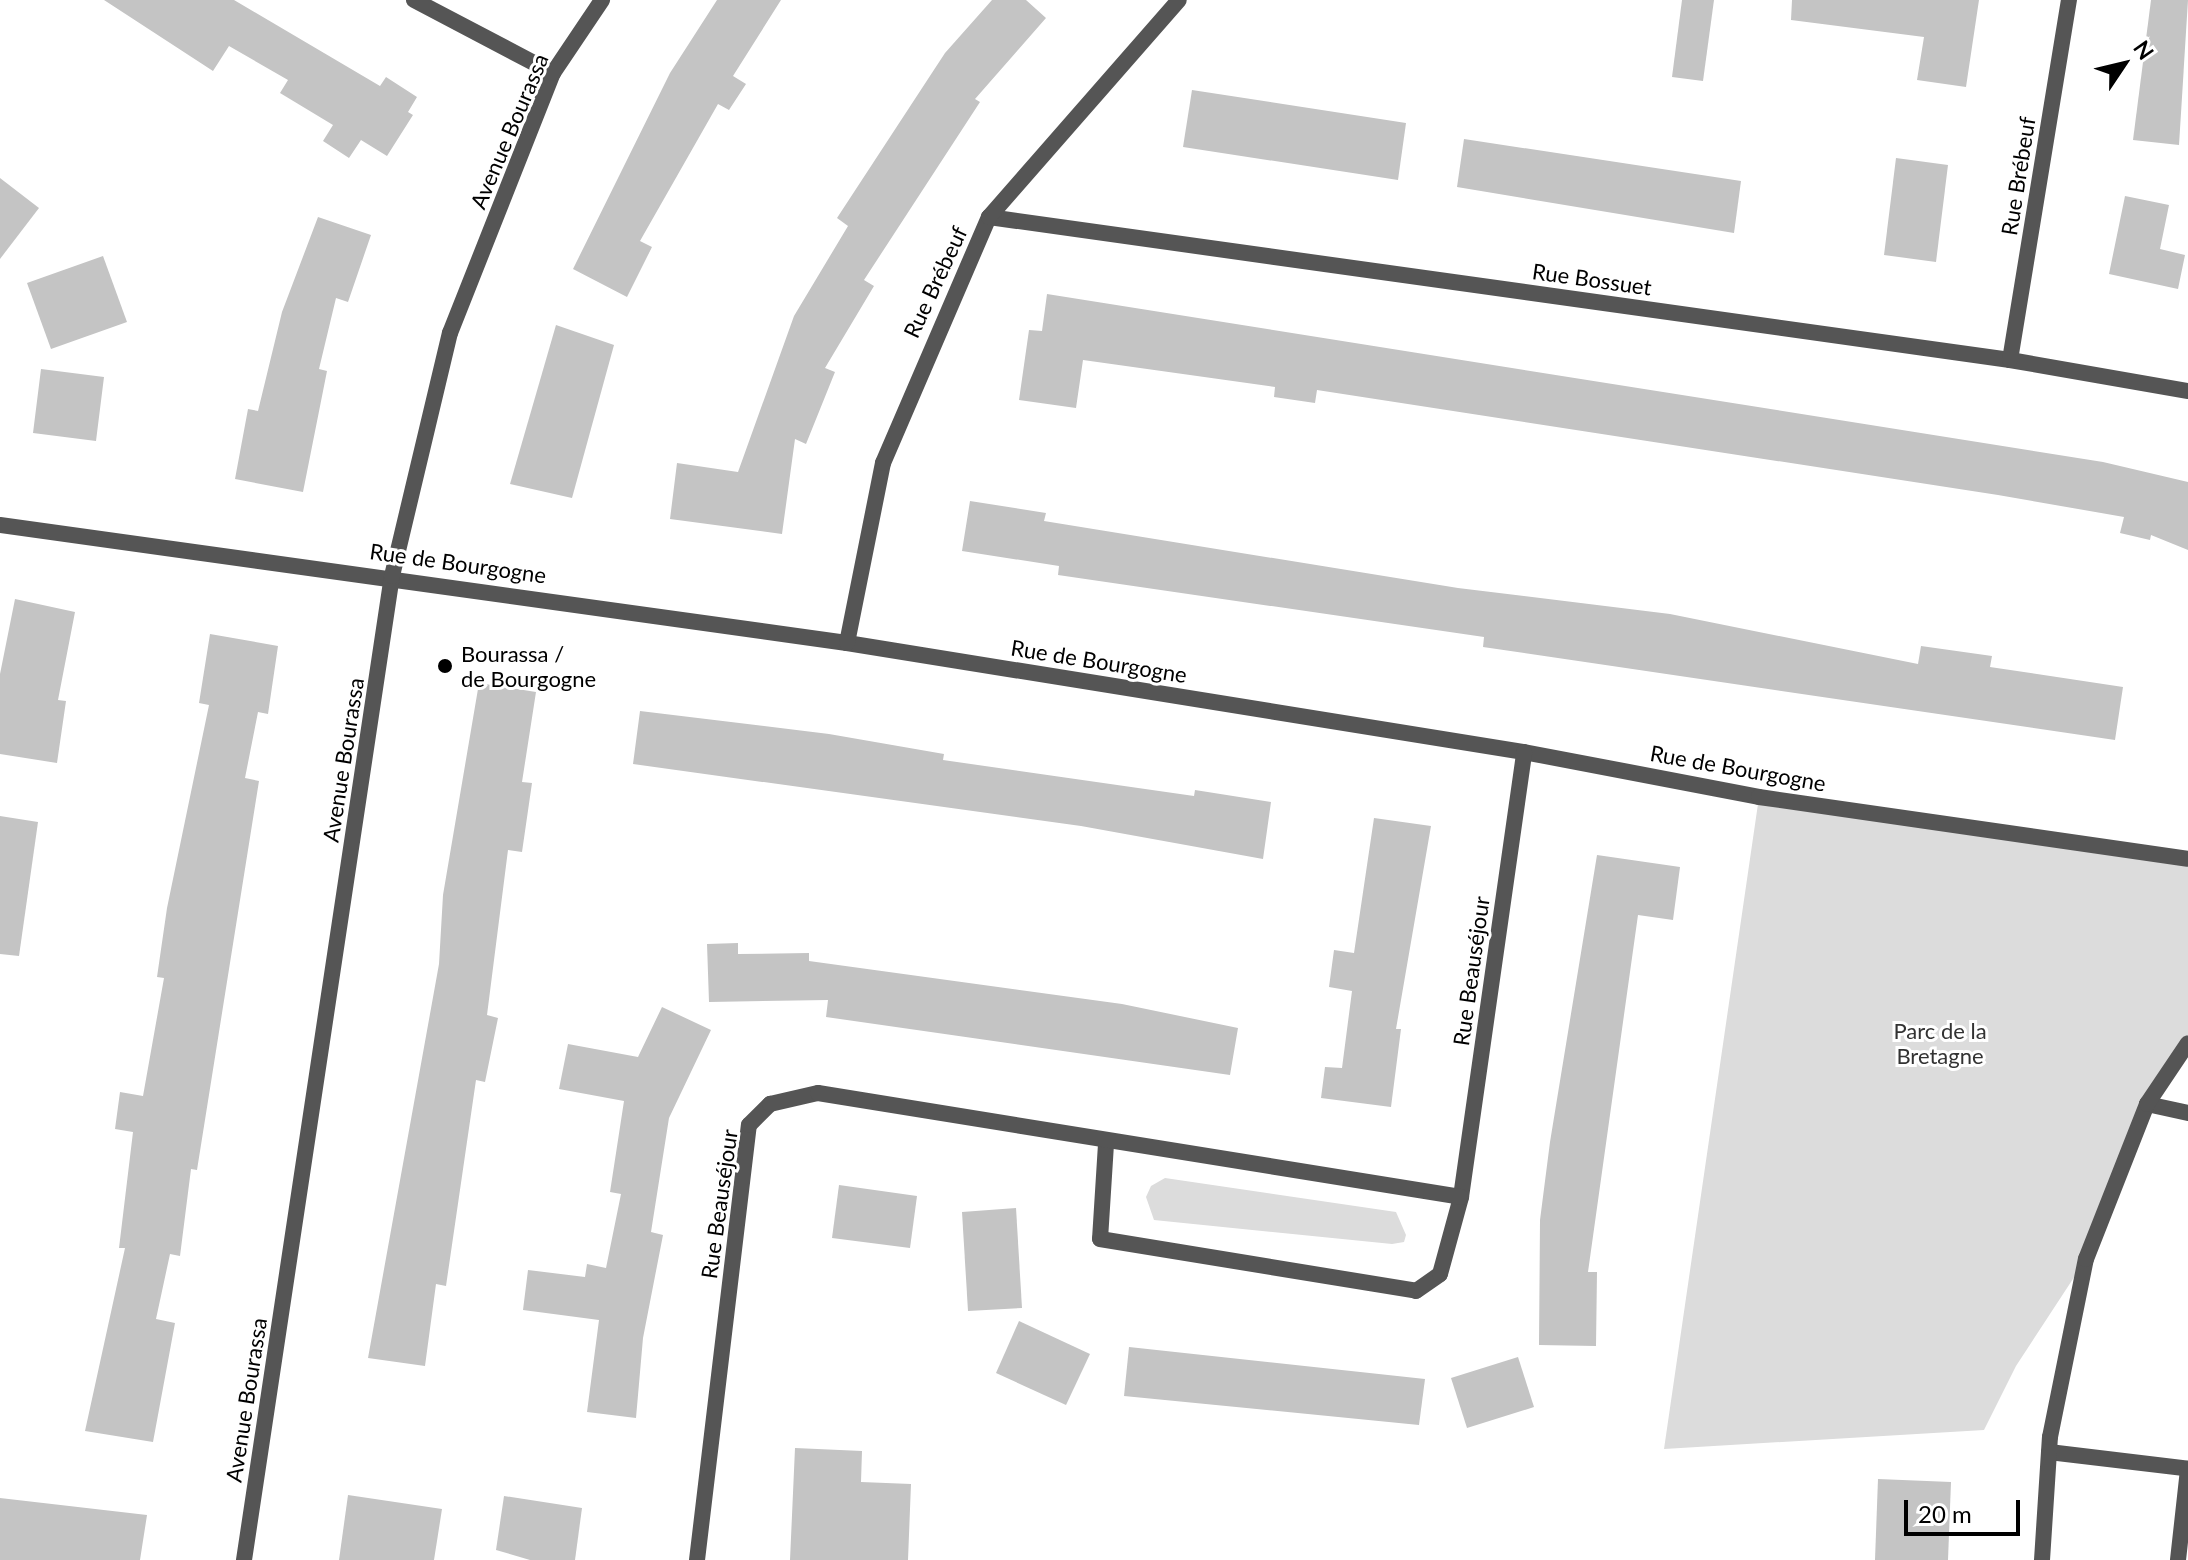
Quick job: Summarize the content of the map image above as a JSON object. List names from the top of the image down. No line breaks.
{"streets":{"street":["Avenue Bourassa","Rue Brébeuf","Rue Bossuet","Rue de Bourgogne","Rue Beauséjour"]},"crossings":[["Avenue Bourassa","Rue de Bourgogne"],["Rue Brébeuf","Rue Bossuet"],["Rue Brébeuf","Rue de Bourgogne"],["Rue de Bourgogne","Rue Beauséjour"]],"parks":["Parc de la Bretagne"],"places":["Bourassa / de Bourgogne"],"scale_bar":"20 m","north":"top right"}
